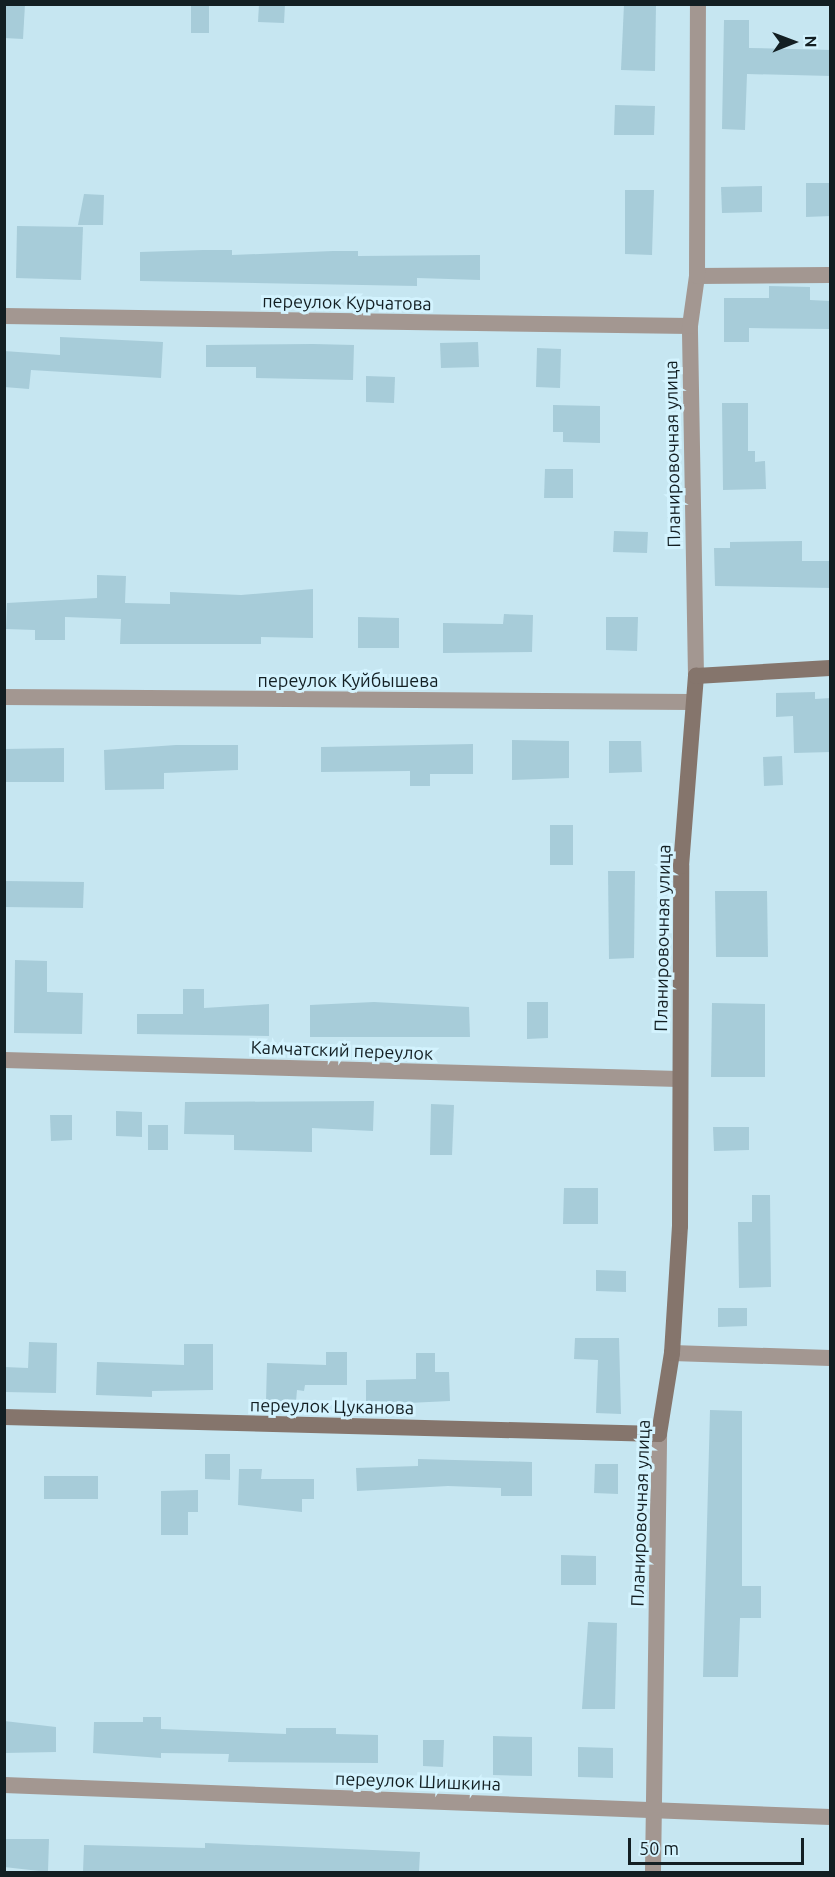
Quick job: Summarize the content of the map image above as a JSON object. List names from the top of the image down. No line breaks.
{"streets":{"main road":["Планировочная улица","переулок Цуканова"],"street":["переулок Курчатова","переулок Куйбышева","Камчатский переулок","переулок Шишкина"]},"crossings":[["переулок Курчатова","Планировочная улица"],["Планировочная улица","переулок Куйбышева"],["Планировочная улица","Камчатский переулок"],["Планировочная улица","переулок Цуканова"],["Планировочная улица","переулок Шишкина"]],"scale_bar":"50 m","north":"right"}
